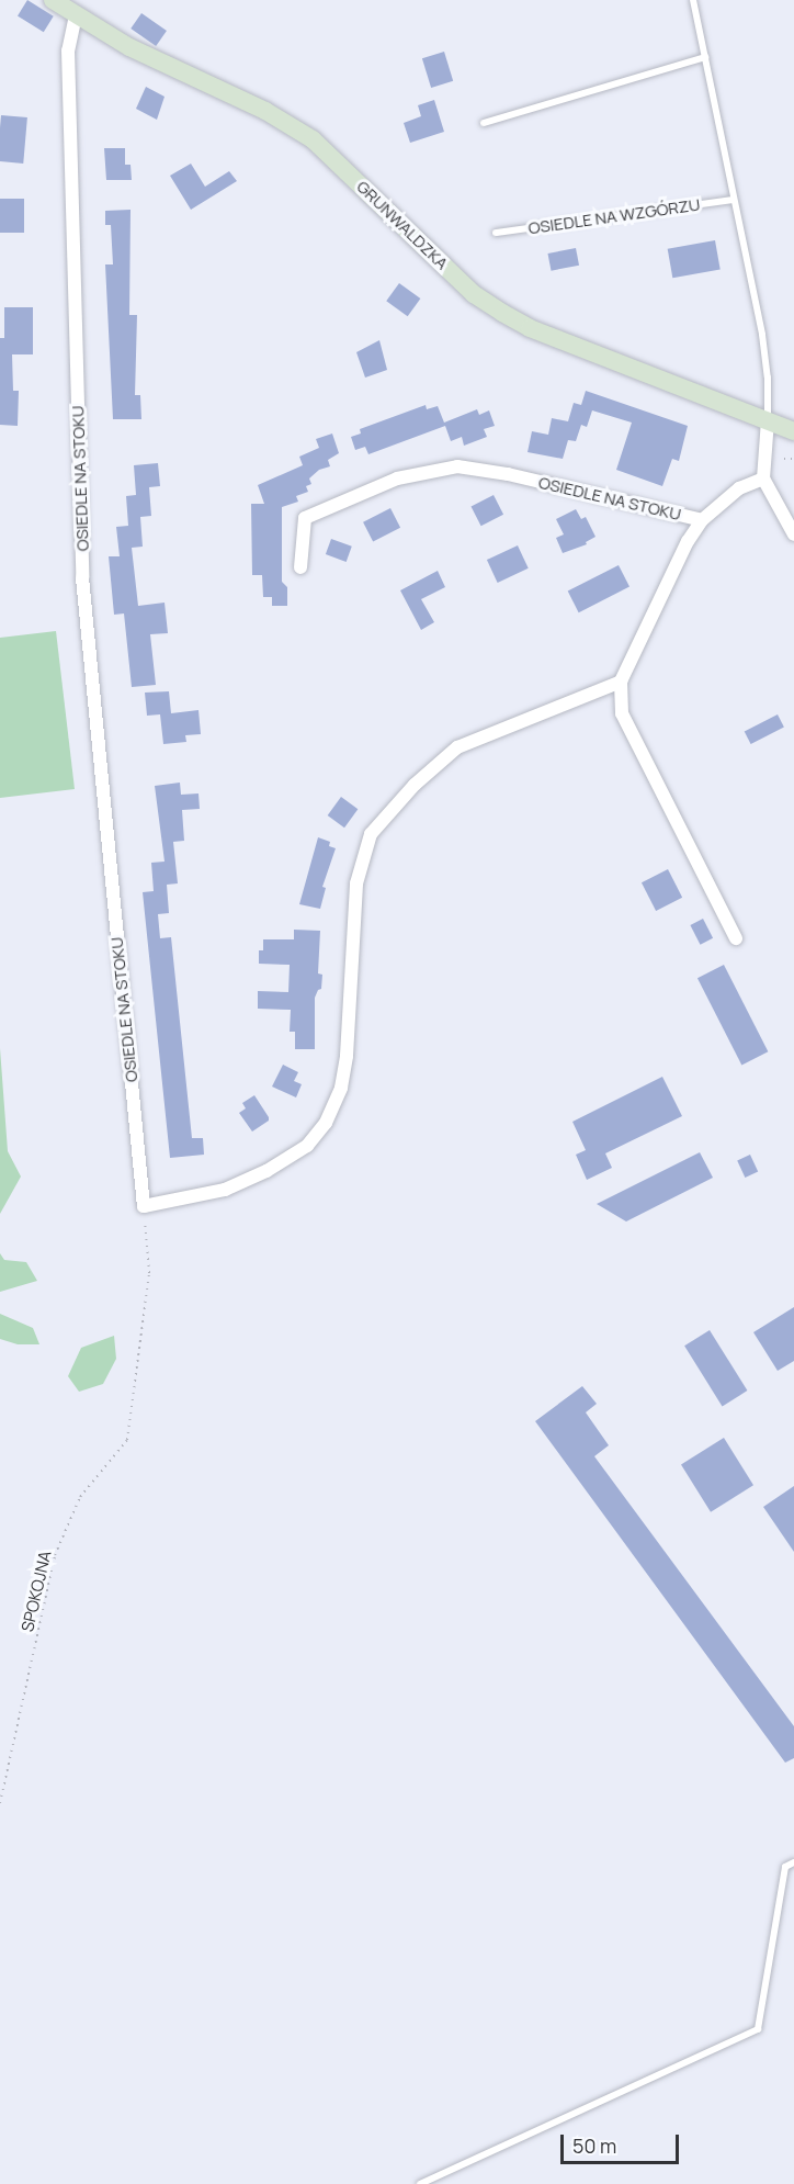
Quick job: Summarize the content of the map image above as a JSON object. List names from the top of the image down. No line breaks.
{"streets":{"main road":["GRUNWALDZKA"],"street":["OSIEDLE NA STOKU"],"lane":["OSIEDLE NA WZGÓRZU"],"path":["SPOKOJNA"]},"crossings":[["GRUNWALDZKA","OSIEDLE NA STOKU"],["OSIEDLE NA STOKU","SPOKOJNA"]],"scale_bar":"50 m"}
